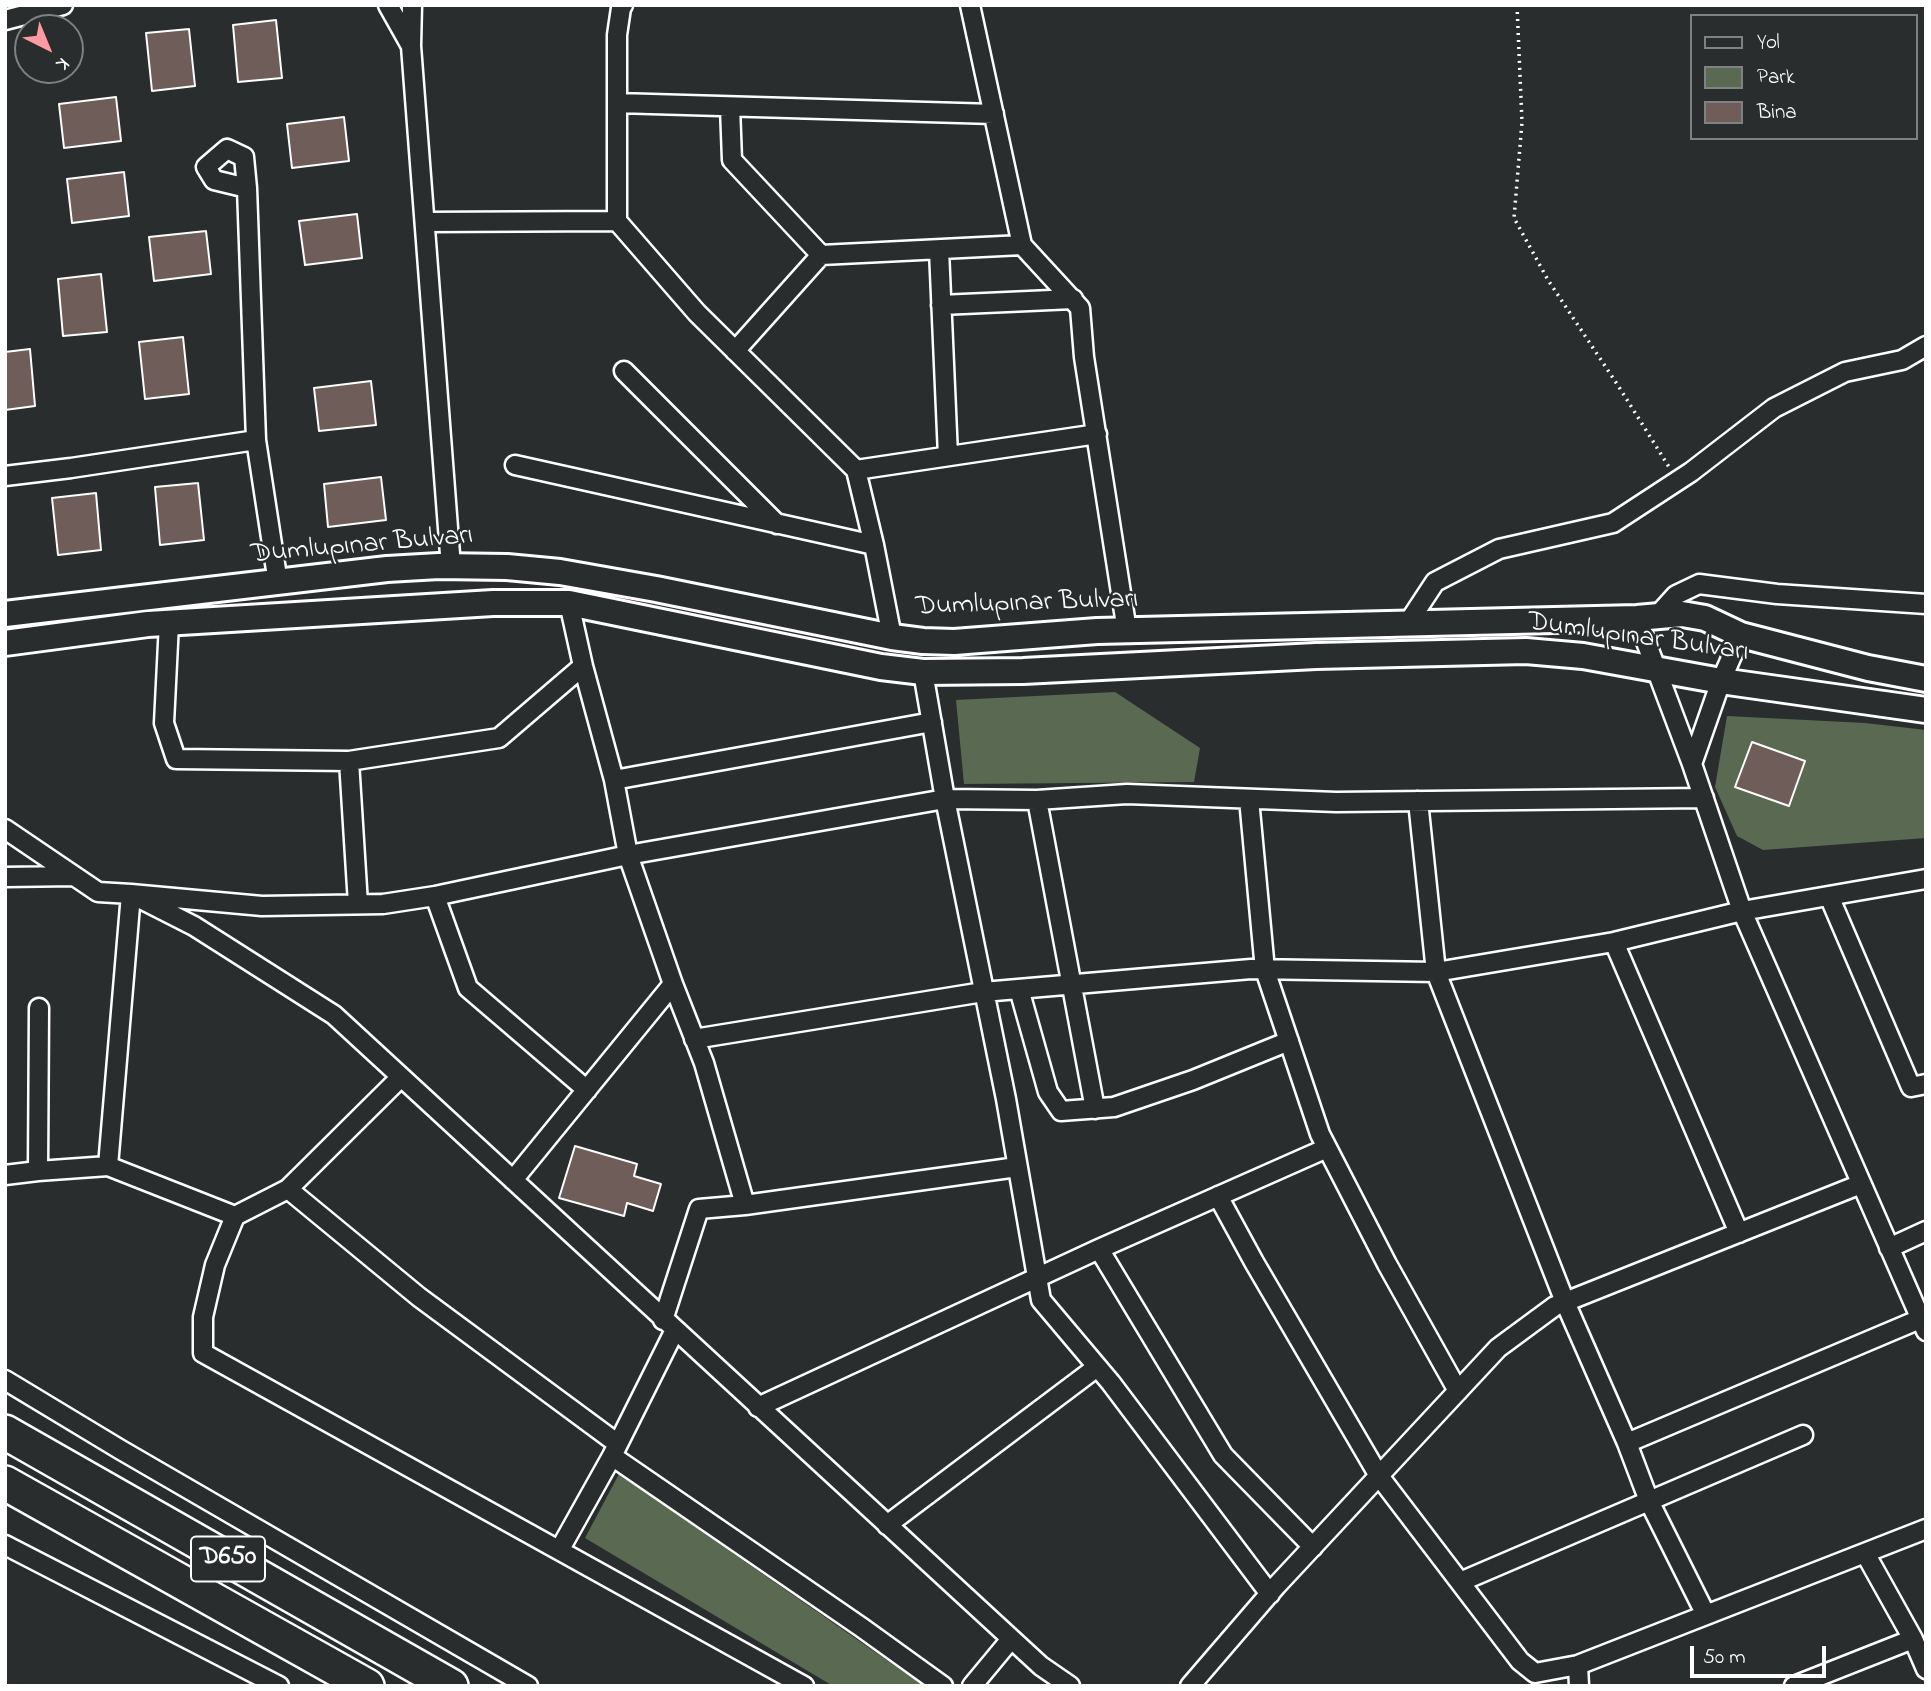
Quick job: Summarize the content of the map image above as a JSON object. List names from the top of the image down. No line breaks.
{"streets":{"highway":["D650"],"main road":["Dumlupınar Bulvarı"]},"legend":["Yol","Park","Bina"],"scale_bar":"50 m","north":"bottom right"}
